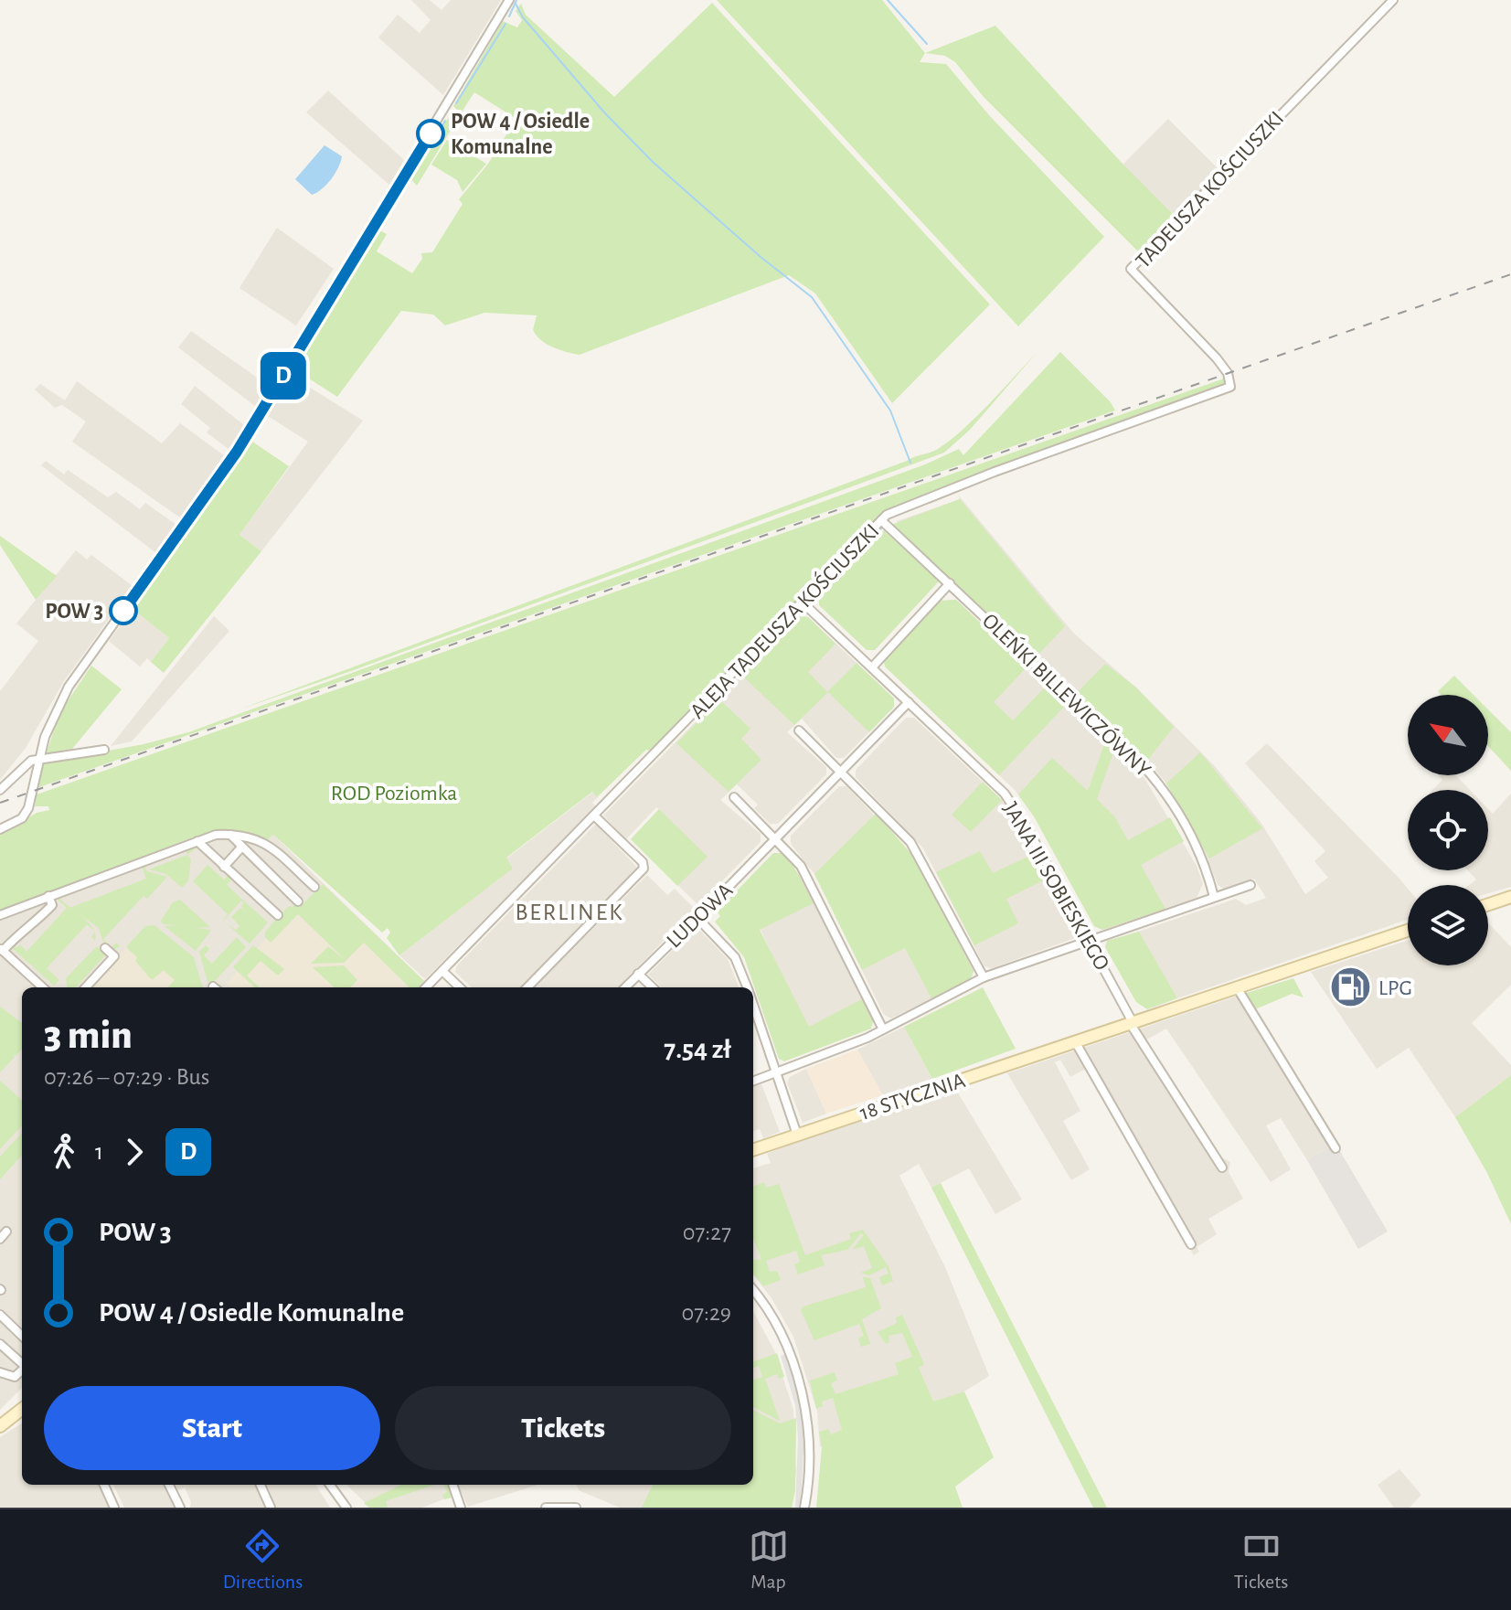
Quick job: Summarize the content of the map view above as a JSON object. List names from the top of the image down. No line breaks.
{"streets":{"main road":["18 STYCZNIA"],"street":["TADEUSZA KOŚCIUSZKI","ALEJA TADEUSZA KOŚCIUSZKI","OLEŃKI BILLEWICZÓWNY","JANA III SOBIESKIEGO","LUDOWA"]},"crossings":[["TADEUSZA KOŚCIUSZKI","ALEJA TADEUSZA KOŚCIUSZKI"],["ALEJA TADEUSZA KOŚCIUSZKI","OLEŃKI BILLEWICZÓWNY"],["ALEJA TADEUSZA KOŚCIUSZKI","JANA III SOBIESKIEGO"],["JANA III SOBIESKIEGO","LUDOWA"],["JANA III SOBIESKIEGO","18 STYCZNIA"]],"districts":["BERLINEK"],"parks":["ROD Poziomka"],"places":{"other":["POW 4 / Osiedle Komunalne","POW 3"],"fuel station":["LPG"]},"lines":["bus line D"],"north":"top left","page":{"on_map":"D","heading":["3 min","07:26 – 07:29 · Bus","7.54 zł"],"legs":["1","D"],"list":[{"name":"POW 3","value":"07:27"},{"name":"POW 4 / Osiedle Komunalne","value":"07:29"}],"buttons":["Start","Tickets"],"tabs":["Directions","Map","Tickets"]}}
